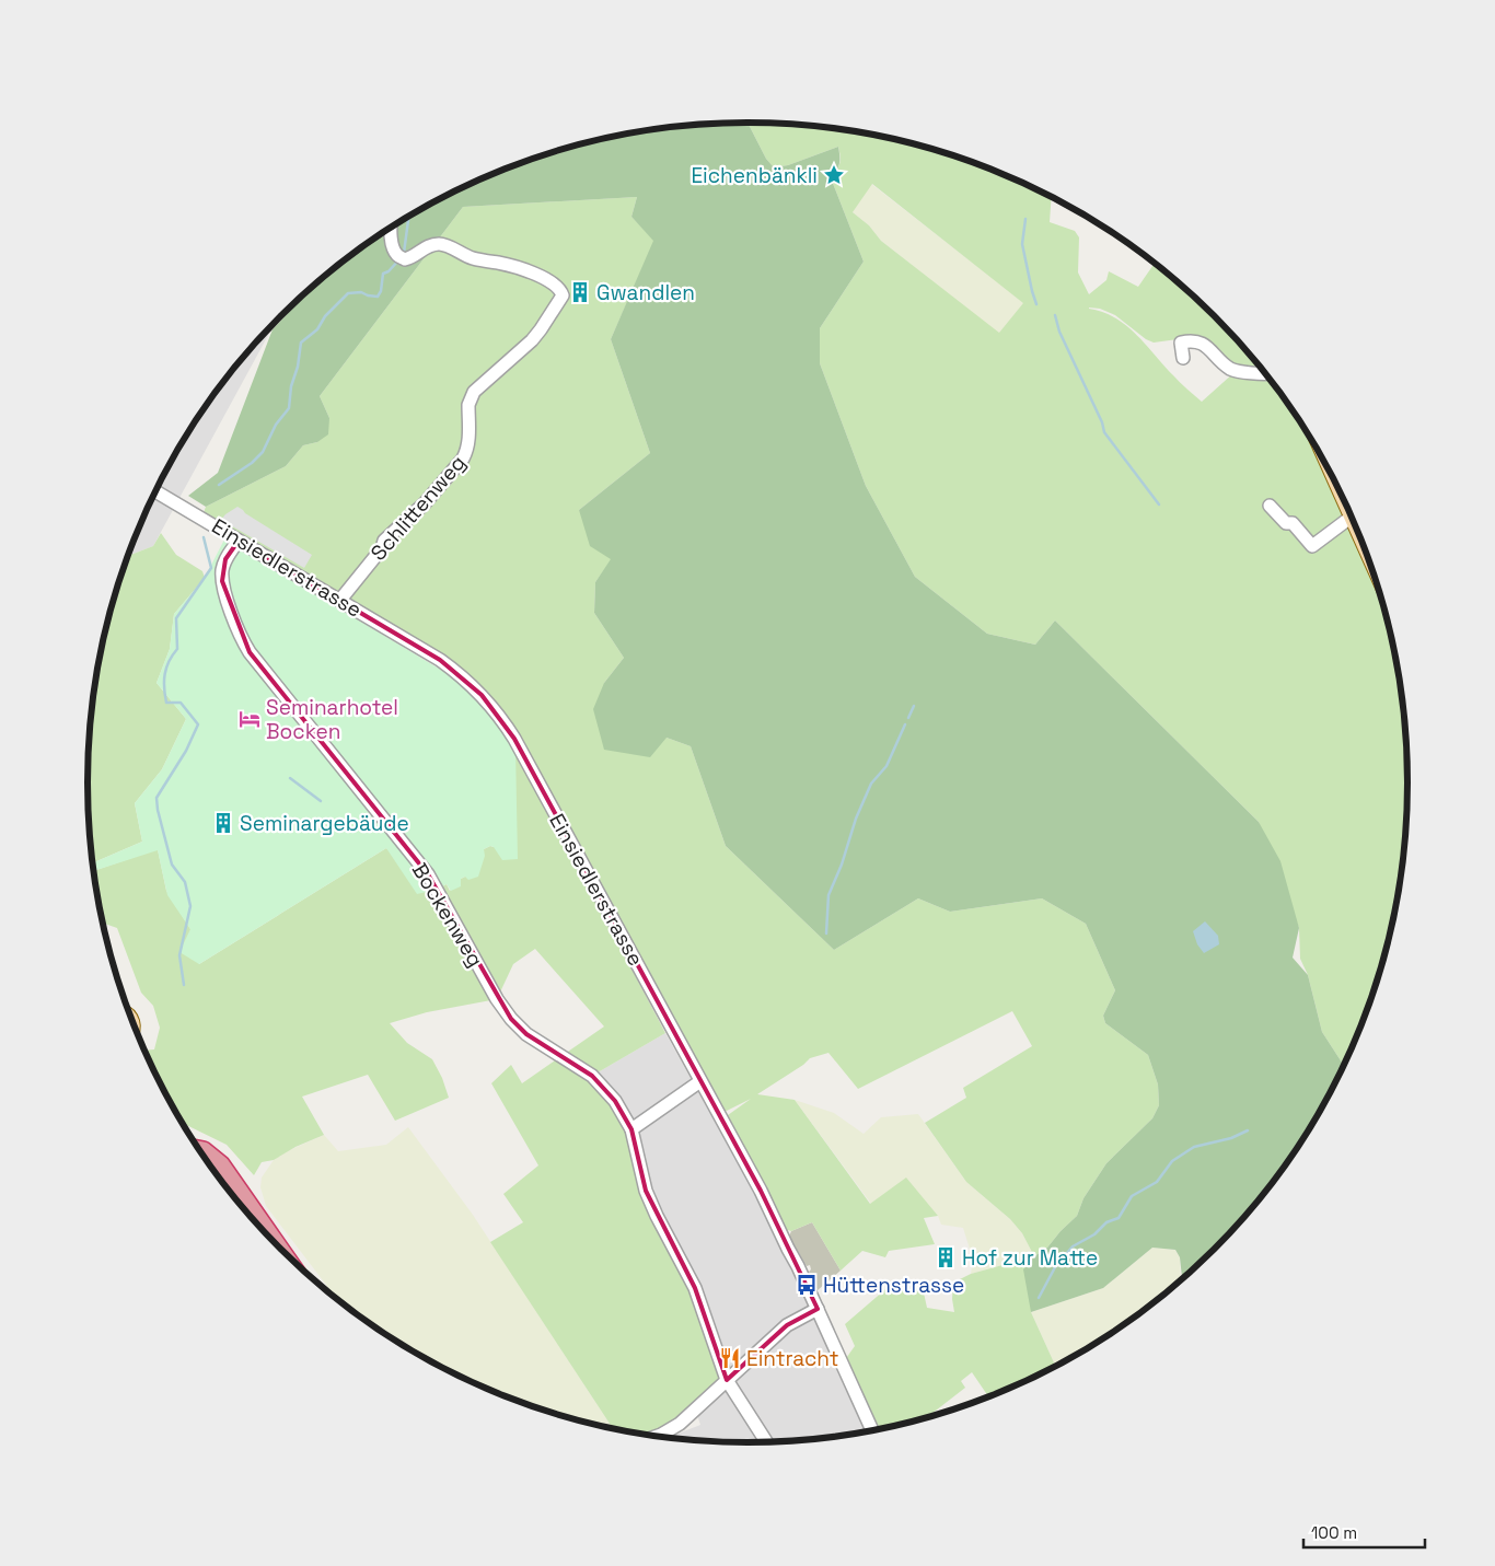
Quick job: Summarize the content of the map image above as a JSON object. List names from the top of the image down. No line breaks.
{"streets":{"street":["Schlittenweg","Einsiedlerstrasse","Bockenweg"]},"crossings":[["Schlittenweg","Einsiedlerstrasse"],["Einsiedlerstrasse","Bockenweg"]],"places":{"place":["Eichenbänkli"],"building":["Gwandlen","Seminargebäude","Hof zur Matte"],"hotel":["Seminarhotel Bocken"],"bus stop":["Hüttenstrasse"],"restaurant":["Eintracht"]},"scale_bar":"100 m"}
